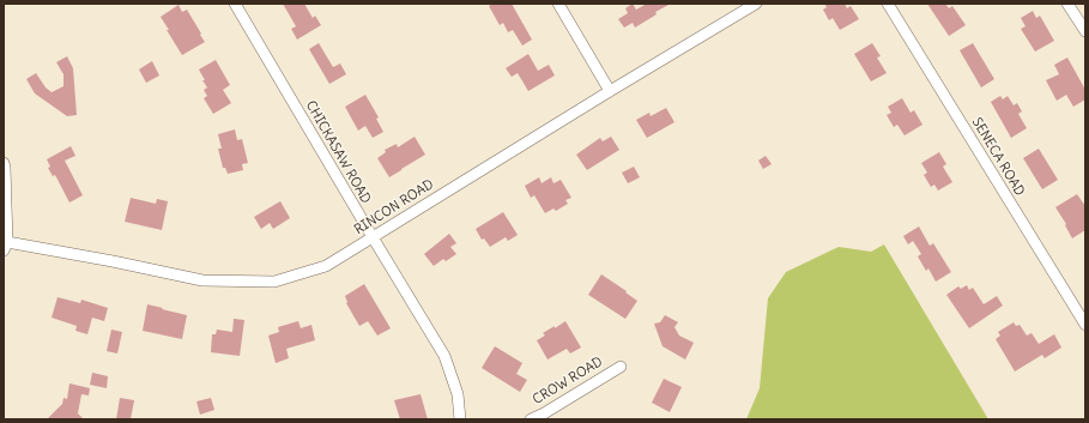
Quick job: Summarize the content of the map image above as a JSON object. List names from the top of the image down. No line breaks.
{"streets":{"street":["CHICKASAW ROAD","SENECA ROAD","RINCON ROAD","CROW ROAD"]},"crossings":[["CHICKASAW ROAD","RINCON ROAD"]]}
